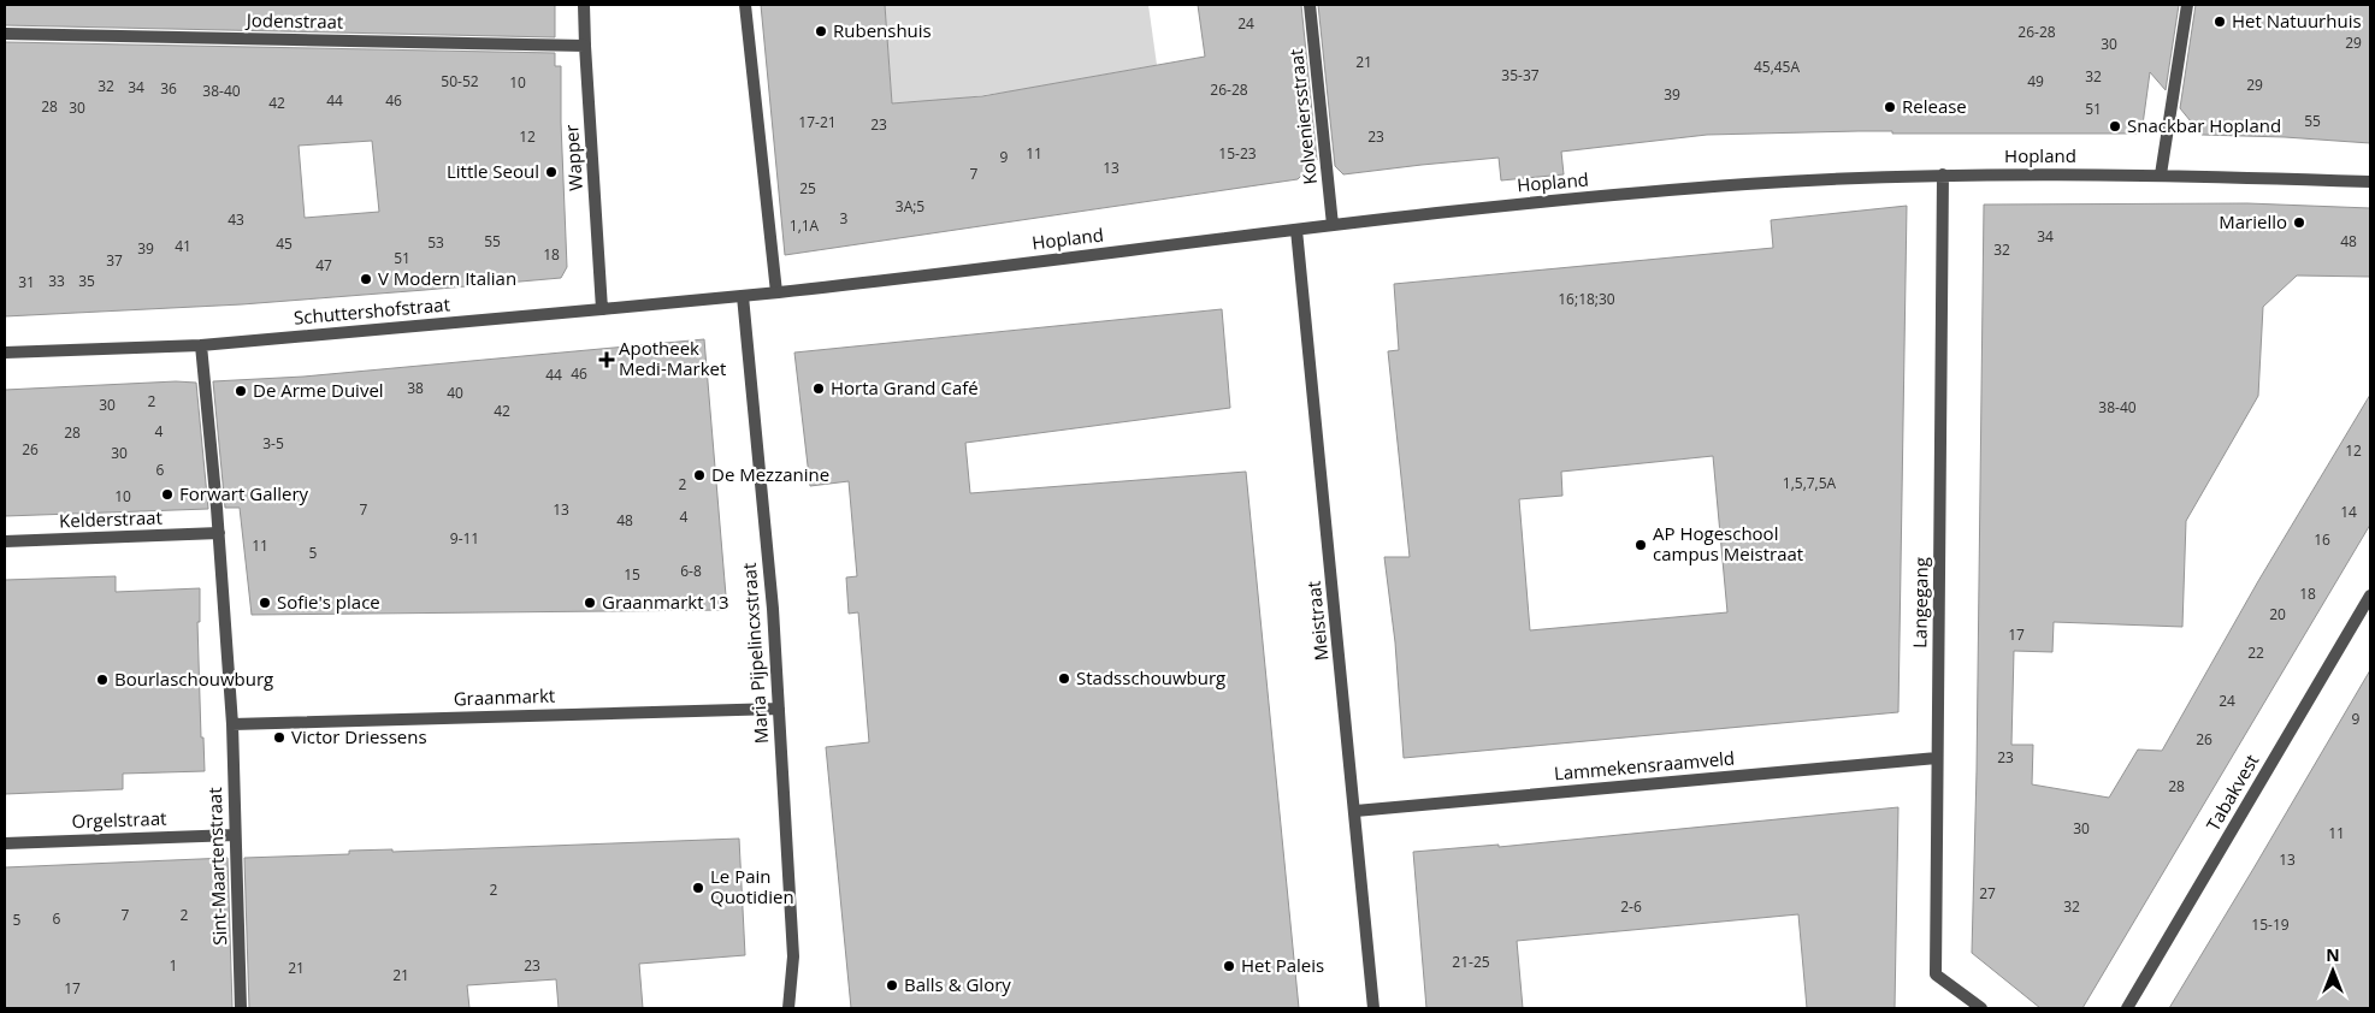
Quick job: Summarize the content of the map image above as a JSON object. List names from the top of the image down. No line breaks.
{"streets":{"street":["Jodenstraat","Kolveniersstraat","Hopland","Wapper","Schuttershofstraat","Kelderstraat","Langegang","Meistraat","Maria Pijpelincxstraat","Graanmarkt","Lammekensraamveld","Tabakvest","Orgelstraat","Sint-Maartenstraat"]},"crossings":[["Jodenstraat","Wapper"],["Kolveniersstraat","Hopland"],["Hopland","Schuttershofstraat"],["Hopland","Langegang"],["Hopland","Meistraat"],["Hopland","Maria Pijpelincxstraat"],["Wapper","Schuttershofstraat"],["Schuttershofstraat","Maria Pijpelincxstraat"],["Schuttershofstraat","Sint-Maartenstraat"],["Kelderstraat","Sint-Maartenstraat"],["Langegang","Lammekensraamveld"],["Meistraat","Lammekensraamveld"],["Maria Pijpelincxstraat","Graanmarkt"],["Graanmarkt","Sint-Maartenstraat"],["Orgelstraat","Sint-Maartenstraat"]],"places":{"other":["Het Natuurhuis","Rubenshuis","Release","Snackbar Hopland","Little Seoul","Mariello","V Modern Italian","Horta Grand Café","De Arme Duivel","De Mezzanine","Forwart Gallery","AP Hogeschool campus Meistraat","Sofie's place","Graanmarkt 13","Stadsschouwburg","Bourlaschouwburg","Victor Driessens","Le Pain Quotidien","Het Paleis","Balls & Glory"],"health":["Apotheek Medi-Market"]},"house_numbers":["24","26-28","29","30","21","45,45A","35-37","32","50-52","49","10","29","32","34","36","26-28","38-40","39","44","46","42","28","30","51","55","17-21","23","12","23","11","15-23","9","13","7","25","3A;5","3","43","1,1A","34","55","48","53","45","41","39","32","18","51","37","47","33","35","31","16;18;30","46","44","38","40","2","30","38-40","42","4","28","3-5","26","12","30","6","1,5,7,5A","2","10","7","13","14","4","48","9-11","16","11","5","6-8","15","18","20","17","22","24","9","26","23","28","30","11","13","2","27","2-6","32","7","2","6","5","15-19","21-25","1","23","21","21","17"],"north":"top"}
